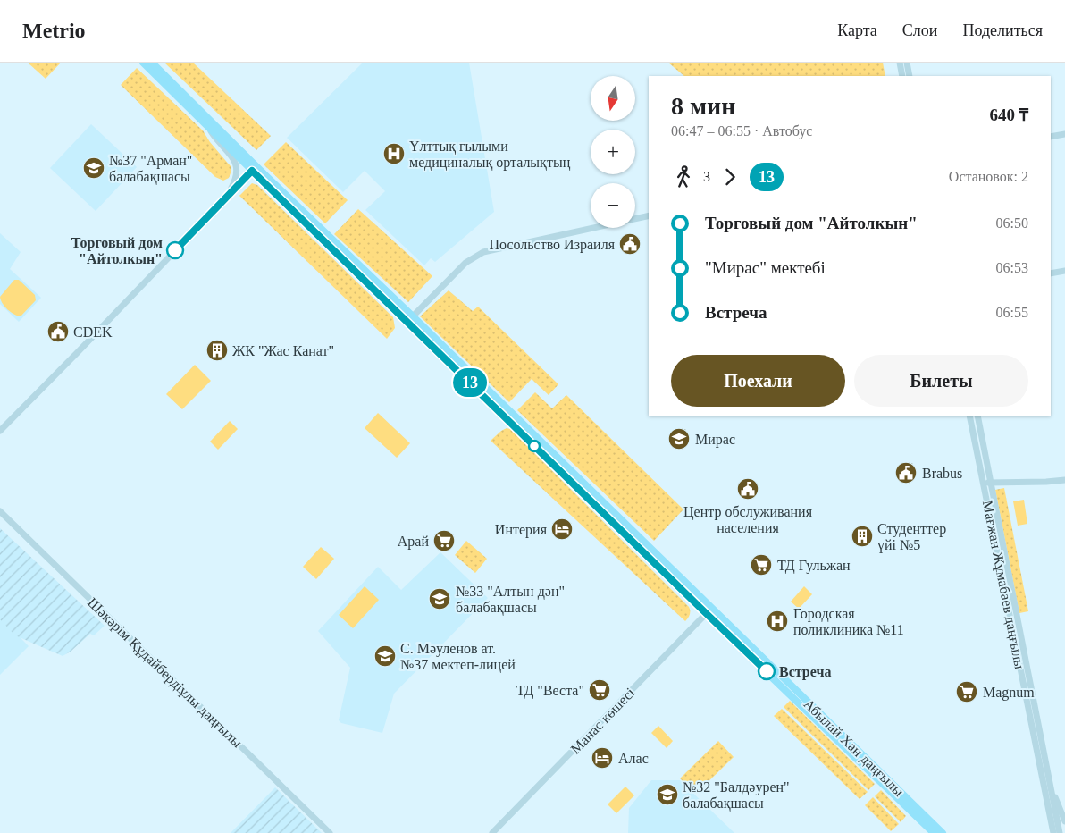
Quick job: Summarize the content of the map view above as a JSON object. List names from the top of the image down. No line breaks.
{"streets":{"main road":["Мағжан Жұмабаев даңғылы","Шәкәрім Құдайбердіұлы даңғылы","Манас көшесі","Абылай Хан даңғылы"]},"crossings":[["Манас көшесі","Абылай Хан даңғылы"]],"places":{"hospital":["Ұлттық ғылыми медициналық орталықтың","Городская поликлиника №11"],"school or university":["№37 \"Арман\" балабақшасы","Мирас","№33 \"Алтын дән\" балабақшасы","С. Мәуленов ат. №37 мектеп-лицей","№32 \"Балдәурен\" балабақшасы"],"public building":["Посольство Израиля","CDEK","Brabus","Центр обслуживания населения"],"other":["Торговый дом \"Айтолкын\"","Встреча"],"building":["ЖК \"Жас Канат\"","Студенттер үйі №5"],"hotel":["Интерия","Алас"],"supermarket":["Арай","ТД Гульжан","ТД \"Веста\"","Magnum"]},"lines":["bus line 13"],"north":"bottom","page":{"header":"Metrio","nav":["Карта","Слои","Поделиться"],"on_map":"13","map_buttons":["+","−"],"heading":["8 мин","06:47 – 06:55 · Автобус","640 ₸"],"legs":["3","13","Остановок: 2"],"list":[{"name":"Торговый дом \"Айтолкын\"","value":"06:50"},{"name":"\"Мирас\" мектебі","value":"06:53"},{"name":"Встреча","value":"06:55"}],"buttons":["Поехали","Билеты"]}}
